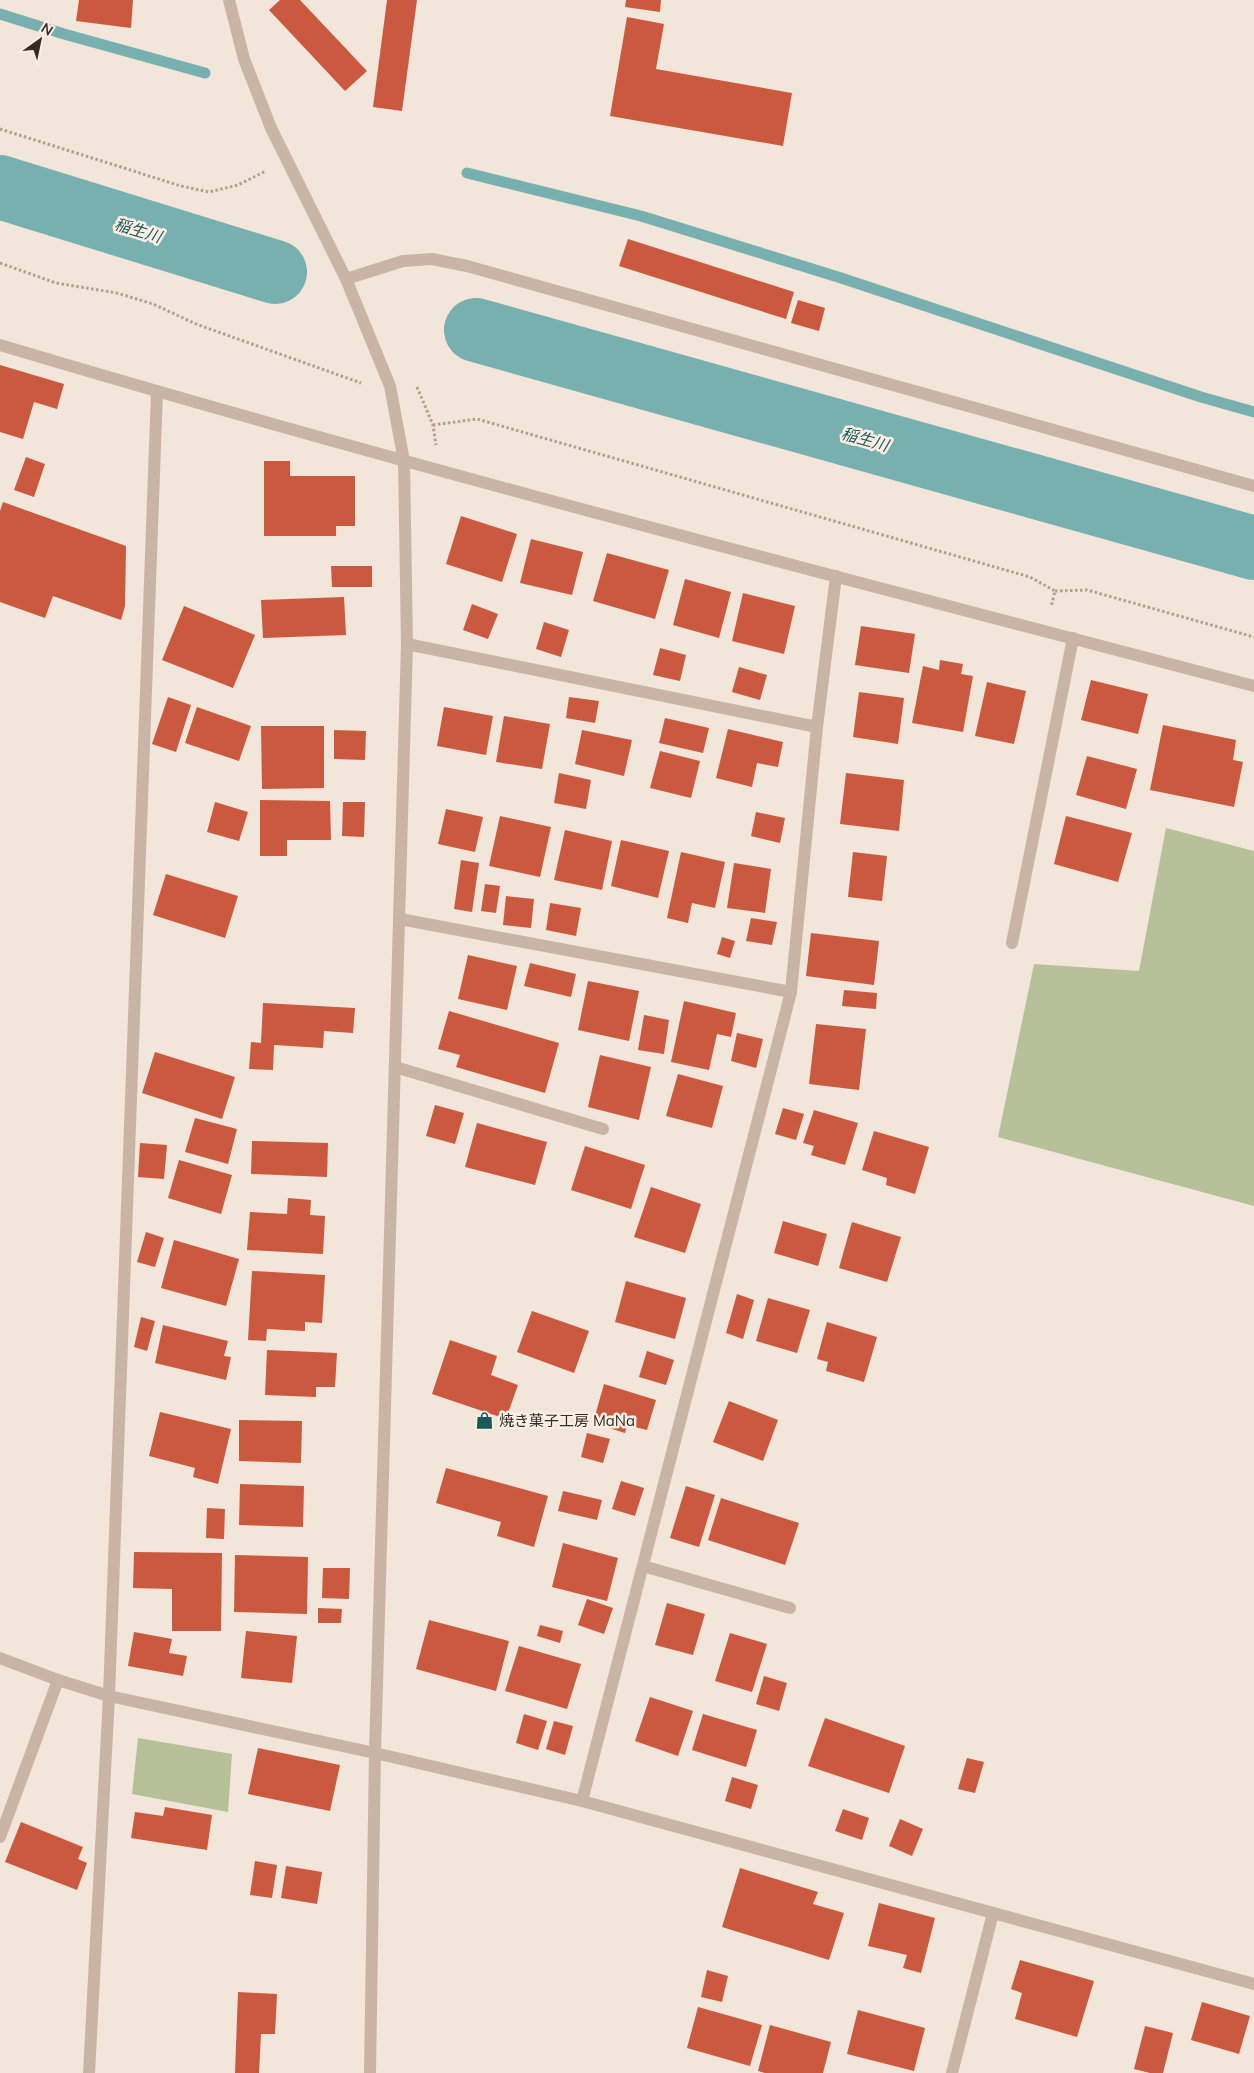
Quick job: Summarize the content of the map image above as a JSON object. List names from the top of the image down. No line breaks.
{"water":["稲生川"],"places":{"shop":["焼き菓子工房 MaNa"]},"north":"top right"}
